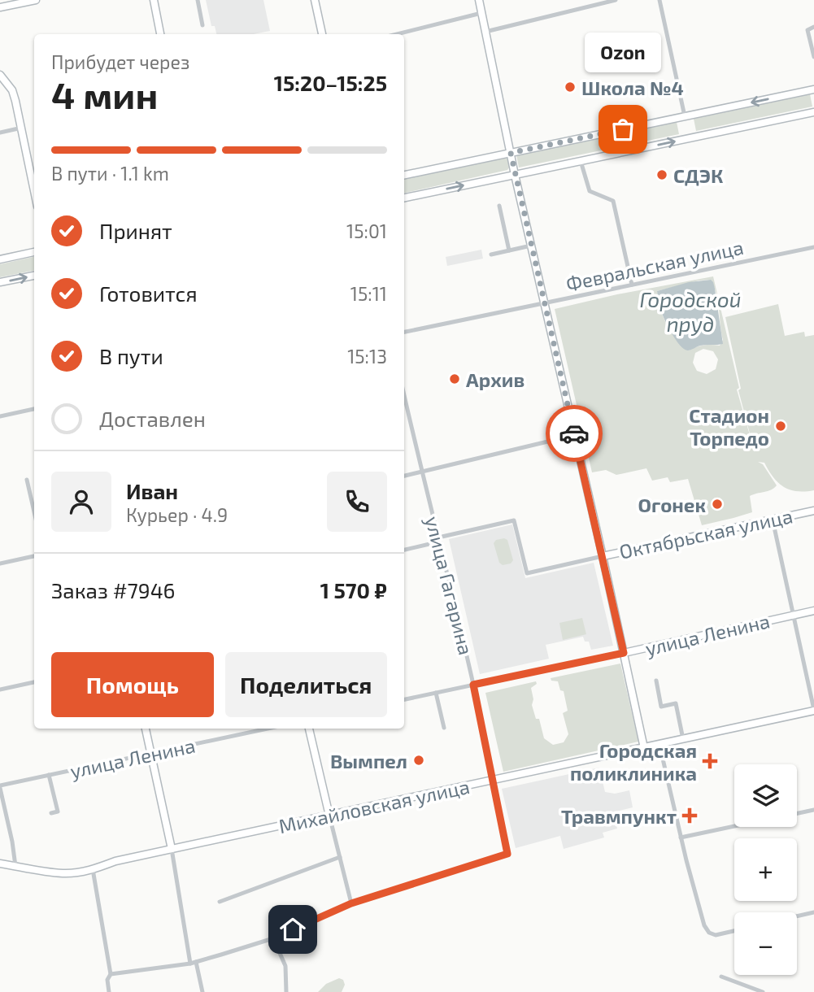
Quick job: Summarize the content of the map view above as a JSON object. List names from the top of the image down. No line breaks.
{"streets":{"street":["Февральская улица","Октябрьская улица","улица Гагарина","улица Ленина","Михайловская улица"]},"crossings":[["Октябрьская улица","улица Гагарина"],["улица Гагарина","улица Ленина"],["улица Гагарина","Михайловская улица"]],"water":["Городской пруд"],"places":{"other":["Школа №4","Ozon","СДЭК","Архив","Стадион Торпедо","Огонек","Вымпел"],"health":["Городская поликлиника","Травмпункт"]},"page":{"bubble":"Ozon","heading":["4 мин","Прибудет через","15:20–15:25"],"panel":["Иван","Курьер · 4.9","Заказ #7946","1 570 ₽"],"bar":"В пути · 1.1 km","list":[["Принят","15:01"],["Готовится","15:11"],["В пути","15:13"],"Доставлен"],"buttons":["Помощь","Поделиться"],"map_buttons":["+","−"]}}
